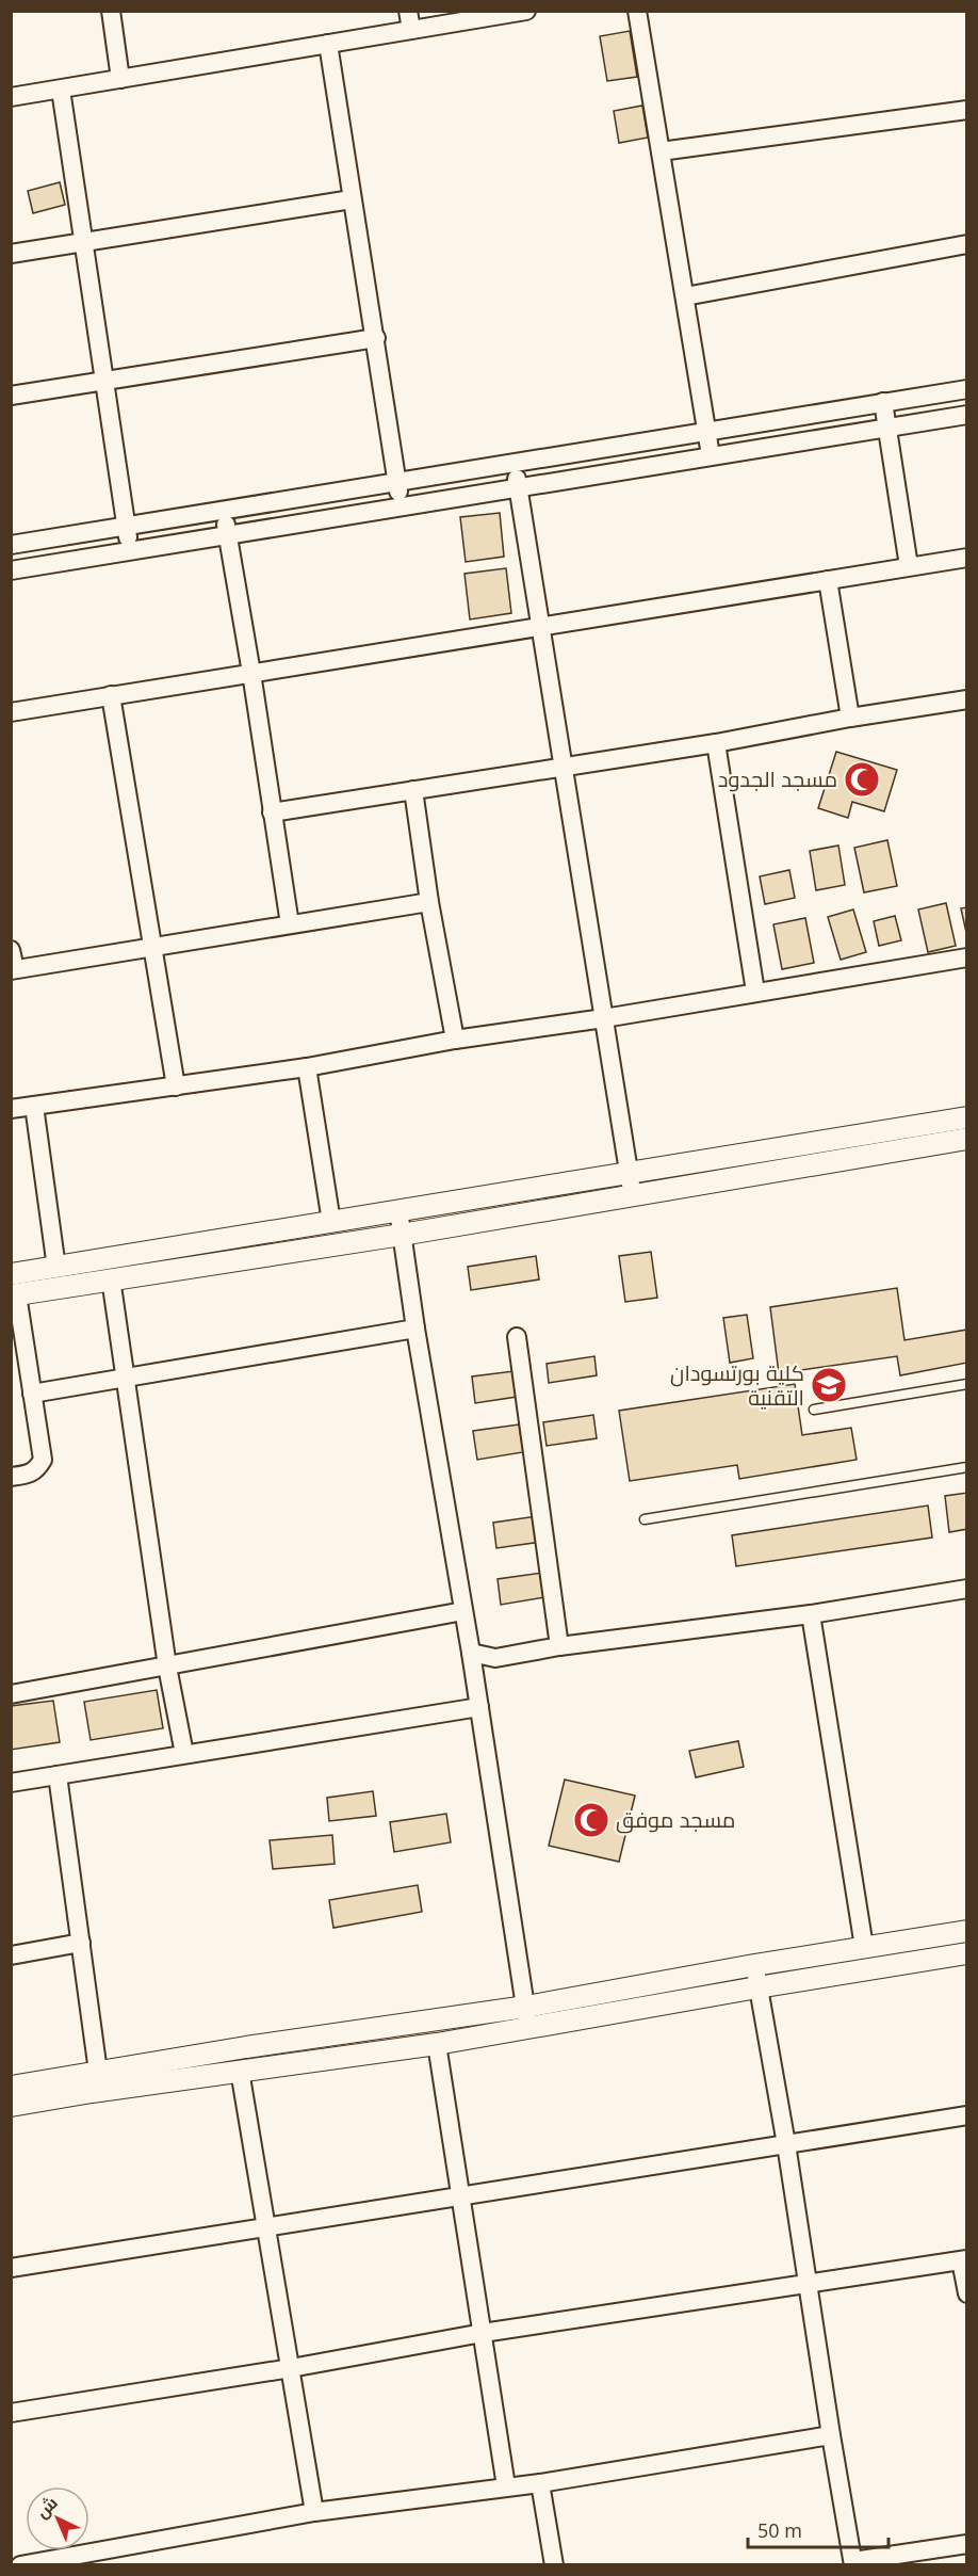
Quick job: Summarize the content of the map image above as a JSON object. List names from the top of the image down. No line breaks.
{"places":{"mosque":["مسجد الجدود","مسجد موفق"],"school or university":["كلية بورتسودان التقنية"]},"scale_bar":"50 m","north":"top left"}
